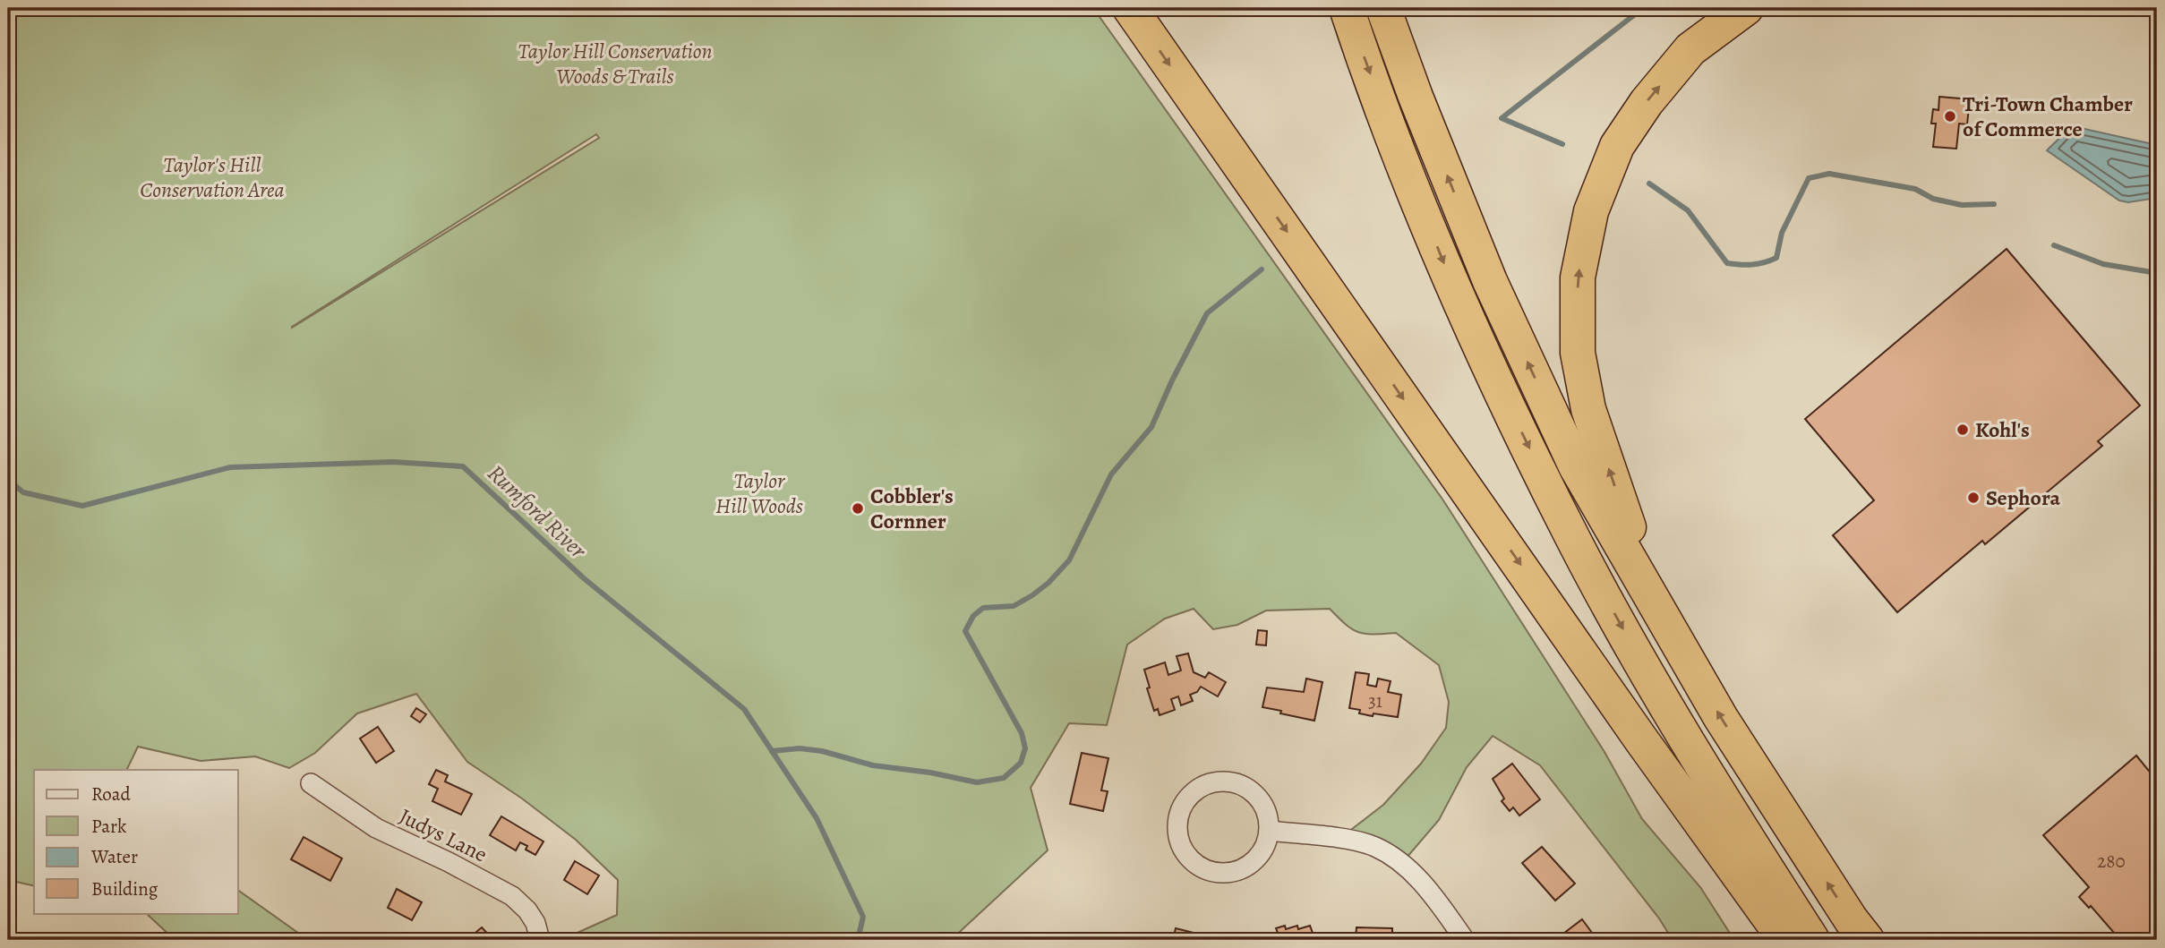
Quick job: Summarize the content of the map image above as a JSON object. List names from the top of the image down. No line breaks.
{"streets":{"street":["Judys Lane"]},"water":["Rumford River"],"parks":["Taylor Hill Conservation Woods & Trails","Taylor's Hill Conservation Area","Taylor Hill Woods"],"places":["Tri-Town Chamber of Commerce","Kohl's","Sephora","Cobbler's Cornner"],"house_numbers":["31","280"],"legend":["Road","Park","Water","Building"]}
